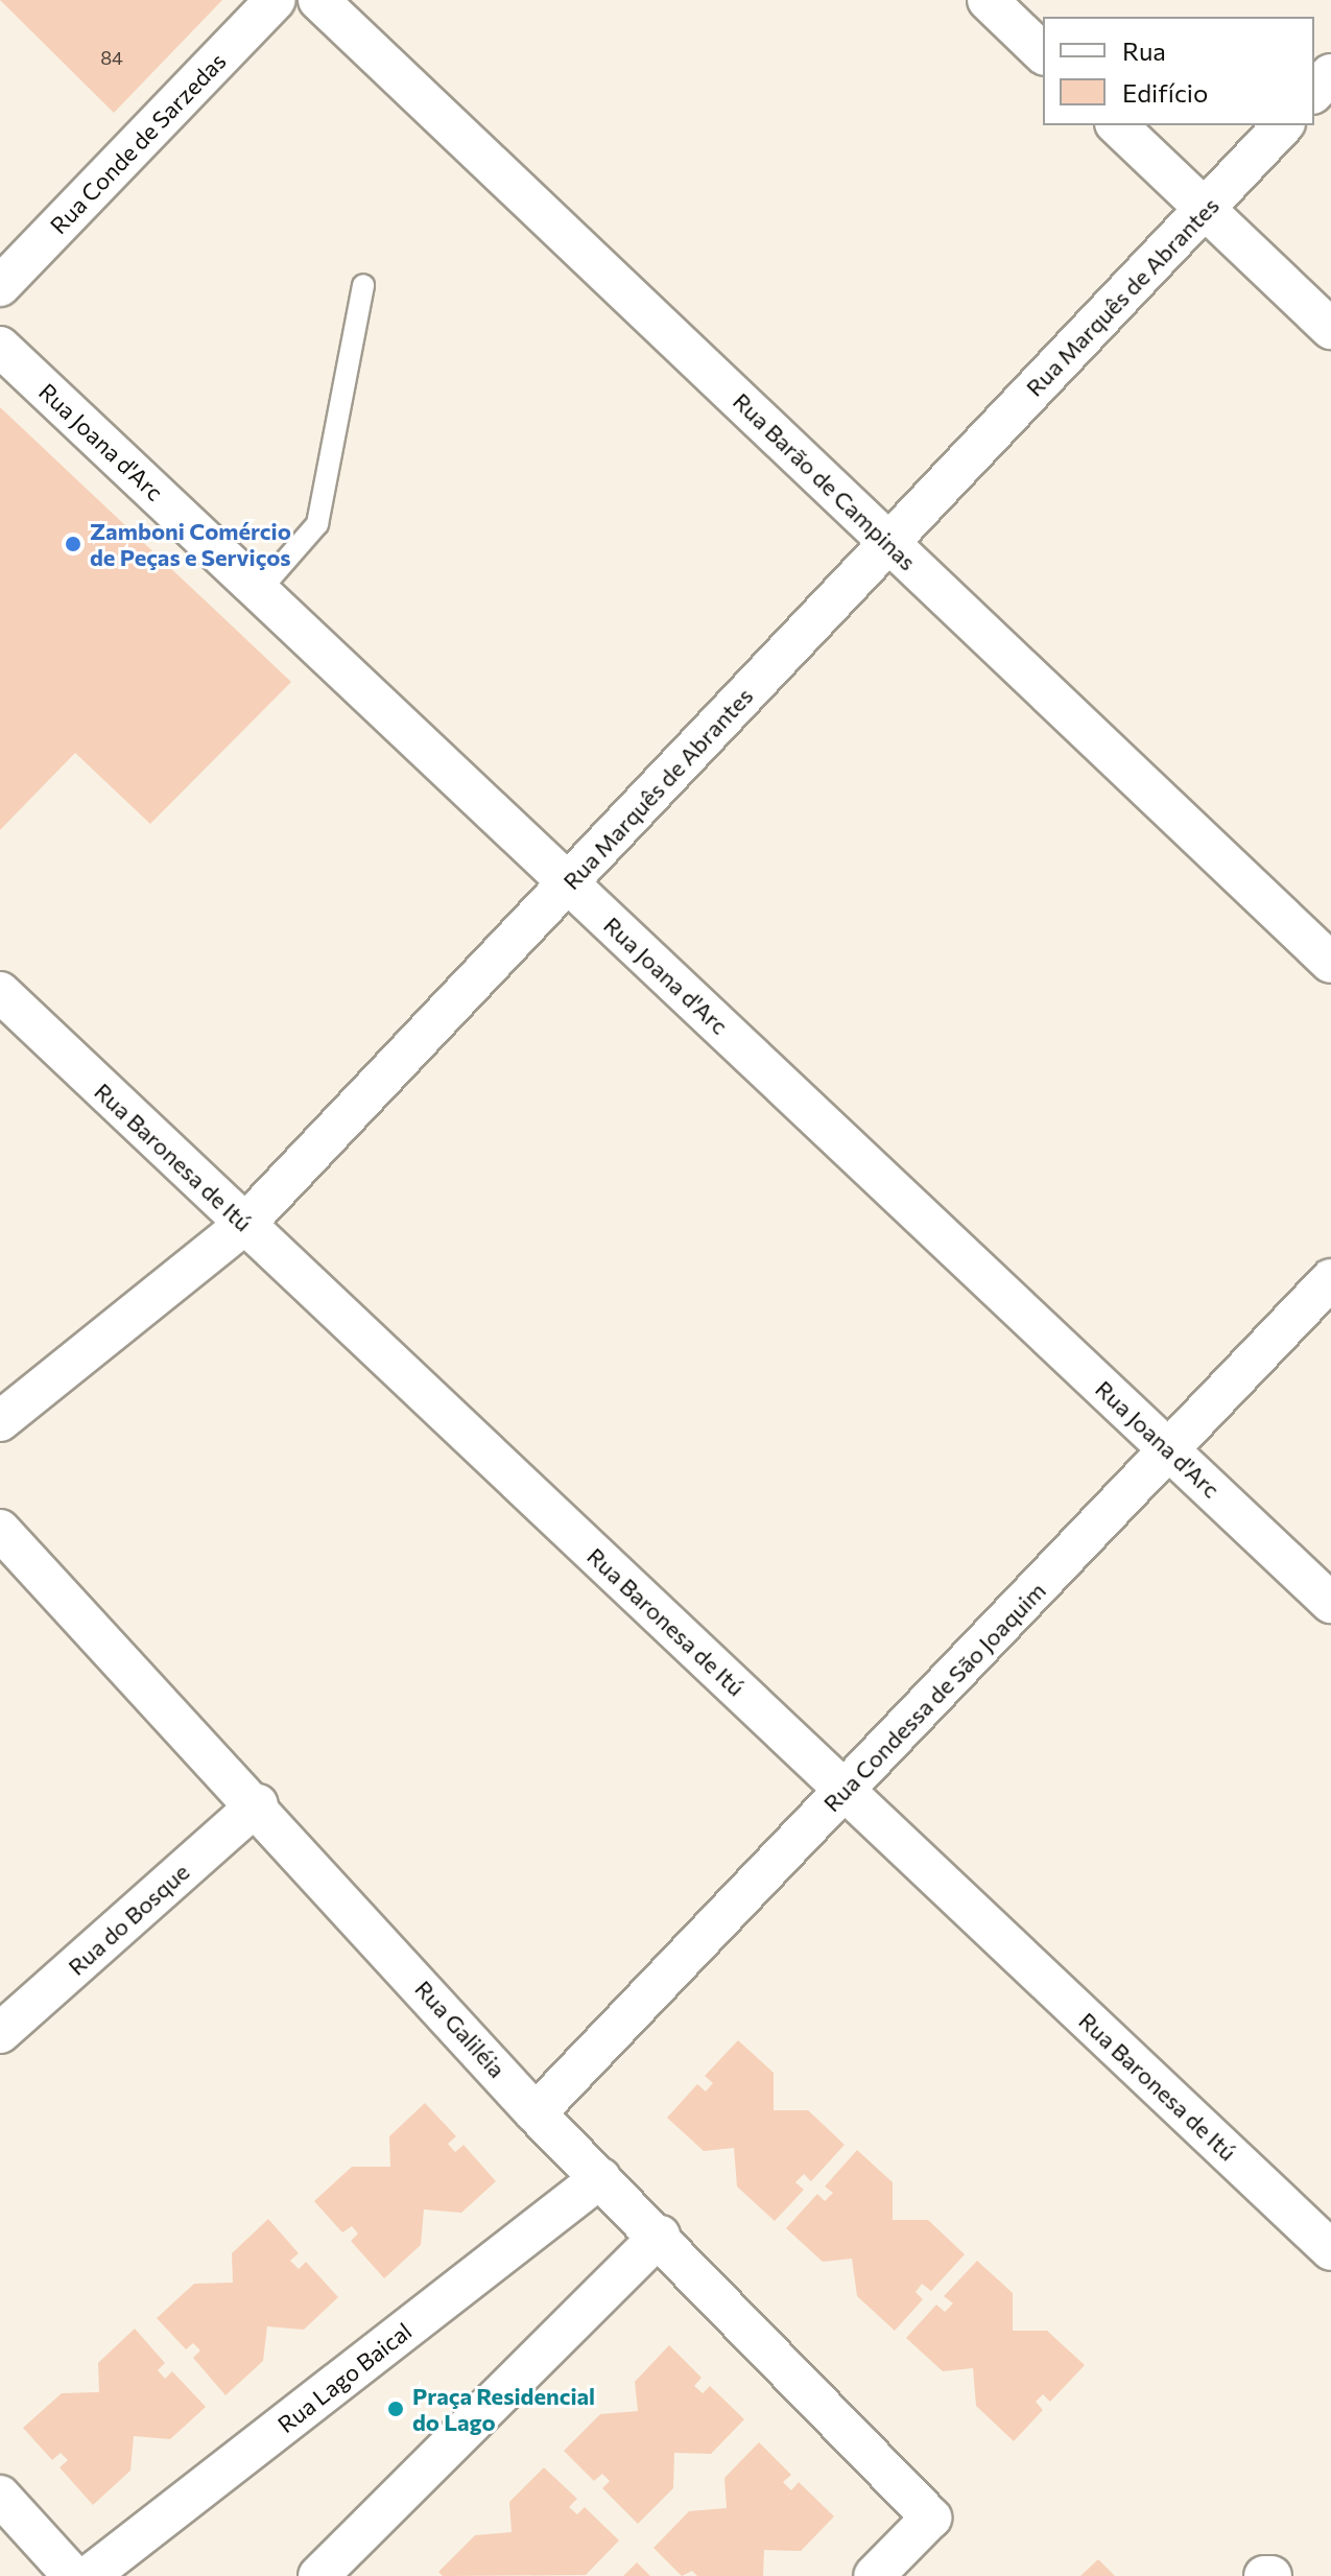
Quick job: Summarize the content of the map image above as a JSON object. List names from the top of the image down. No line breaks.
{"streets":{"street":["Rua Conde de Sarzedas","Rua Marquês de Abrantes","Rua Joana d'Arc","Rua Barão de Campinas","Rua Baronesa de Itú","Rua Condessa de São Joaquim","Rua do Bosque","Rua Galiléia","Rua Lago Baical"]},"crossings":[["Rua Marquês de Abrantes","Rua Joana d'Arc"],["Rua Marquês de Abrantes","Rua Barão de Campinas"],["Rua Marquês de Abrantes","Rua Baronesa de Itú"],["Rua Joana d'Arc","Rua Condessa de São Joaquim"],["Rua Baronesa de Itú","Rua Condessa de São Joaquim"],["Rua Condessa de São Joaquim","Rua Galiléia"],["Rua do Bosque","Rua Galiléia"],["Rua Galiléia","Rua Lago Baical"]],"places":["Zamboni Comércio de Peças e Serviços","Praça Residencial do Lago"],"house_numbers":["84"],"legend":["Rua","Edifício"]}
